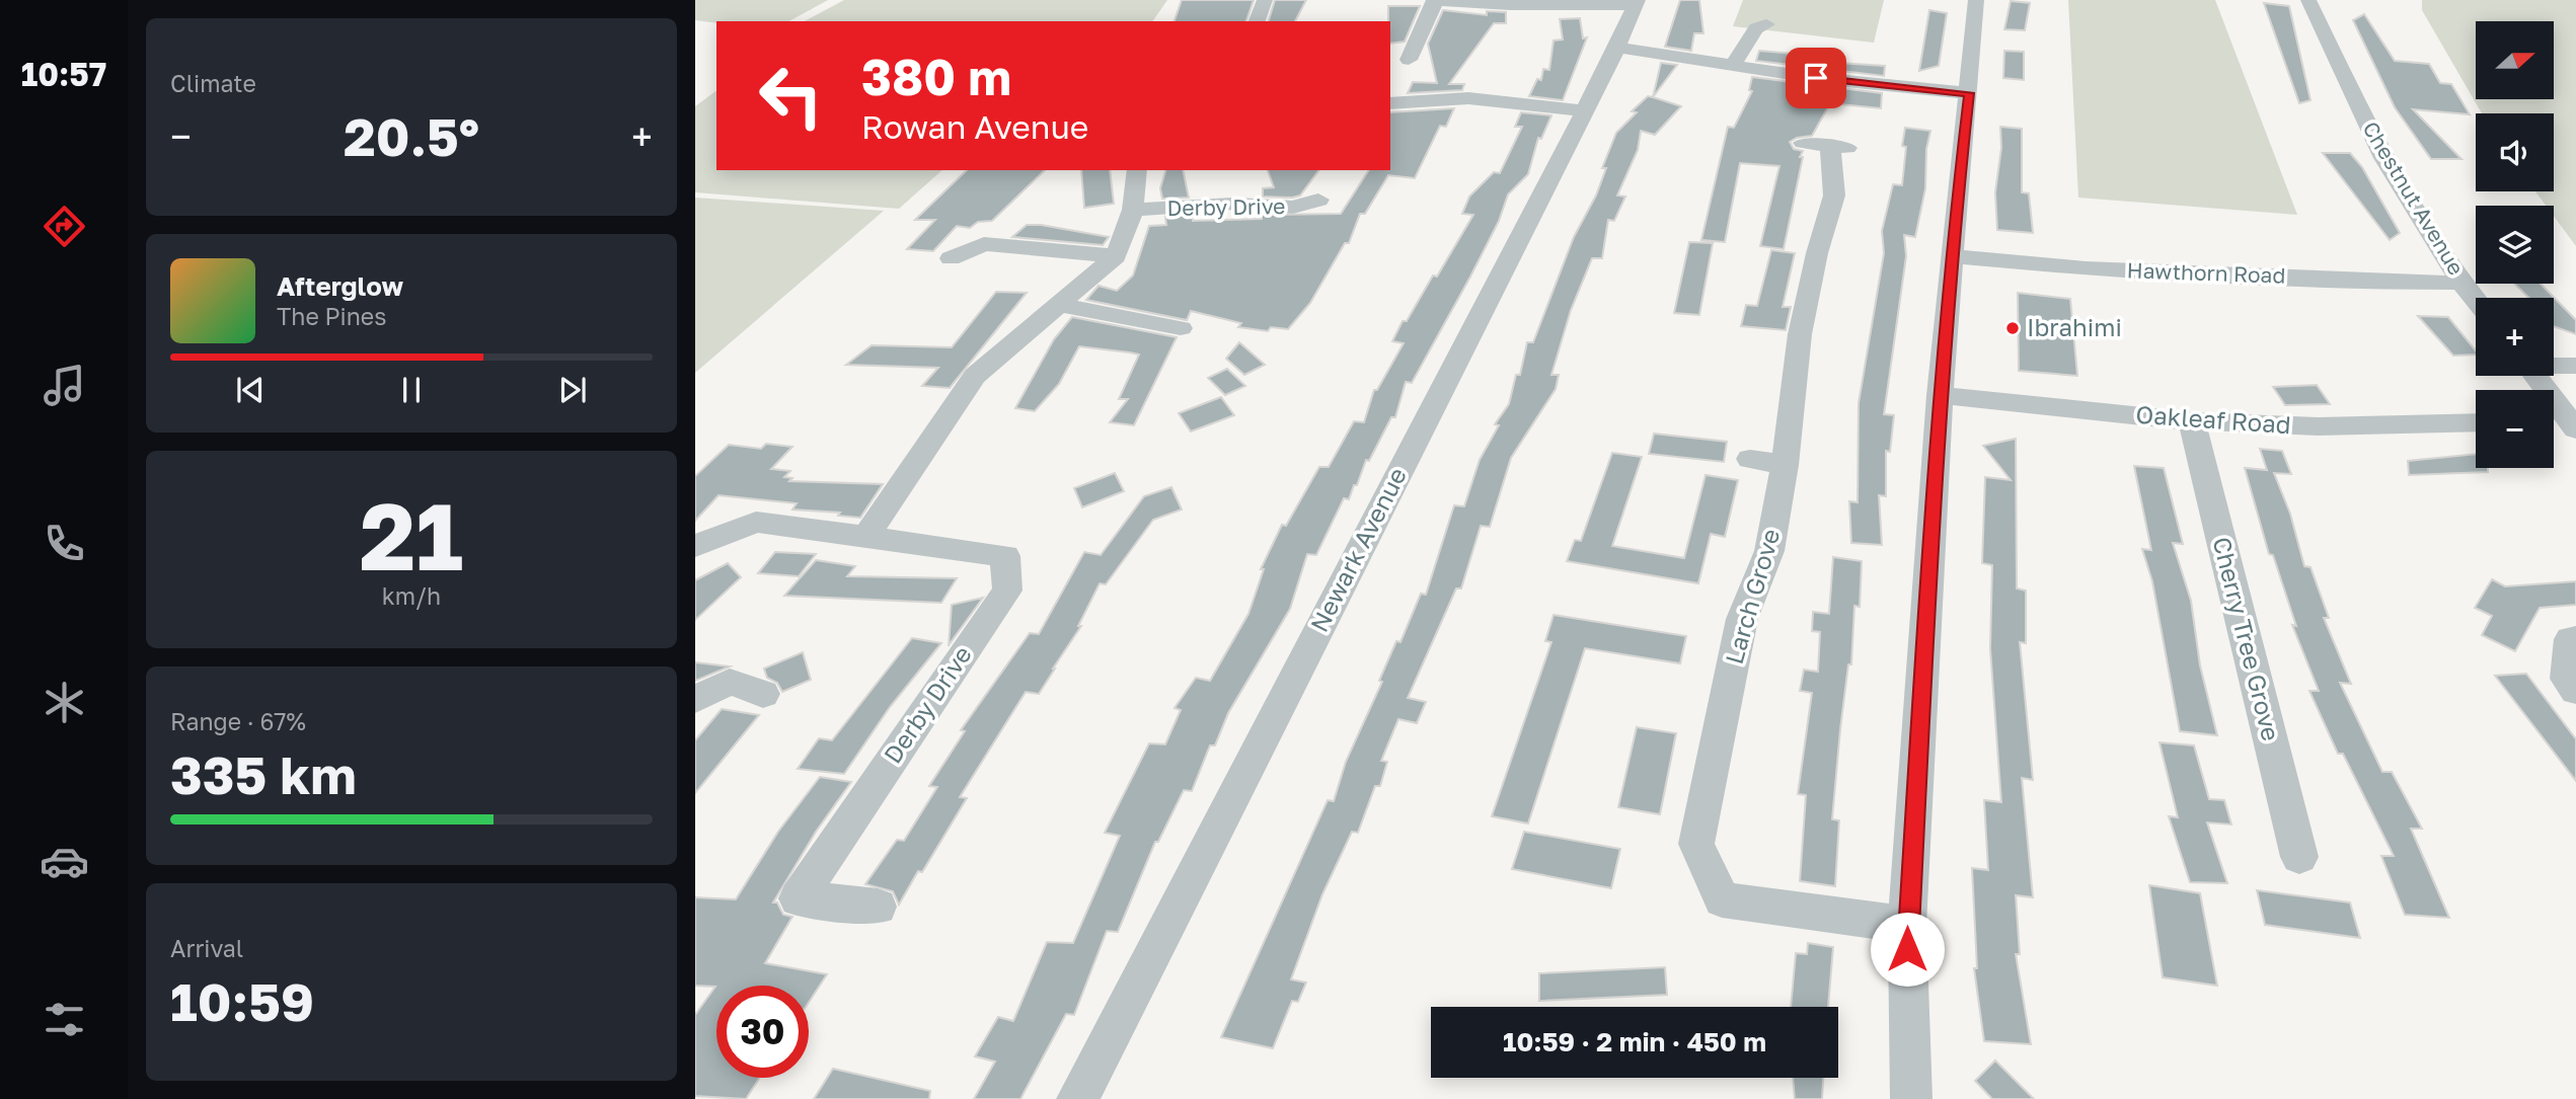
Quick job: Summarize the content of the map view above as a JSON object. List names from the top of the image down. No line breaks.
{"streets":{"street":["Chestnut Avenue","Derby Drive","Hawthorn Road","Oakleaf Road","Newark Avenue","Larch Grove","Cherry Tree Grove"]},"crossings":[["Chestnut Avenue","Hawthorn Road"],["Oakleaf Road","Cherry Tree Grove"]],"places":["Ibrahimi"],"north":"right","page":{"tabs":"10:57","tile":["Climate",["21","km/h"],["Range · 67%","335 km"],["Arrival","10:59"]],"map_buttons":["+","−"],"turn":["380 m","Rowan Avenue"],"heat":["−","20.5°","+"],"song":["Afterglow","The Pines"],"limit":"30","trip":"10:59 · 2 min · 450 m"}}
